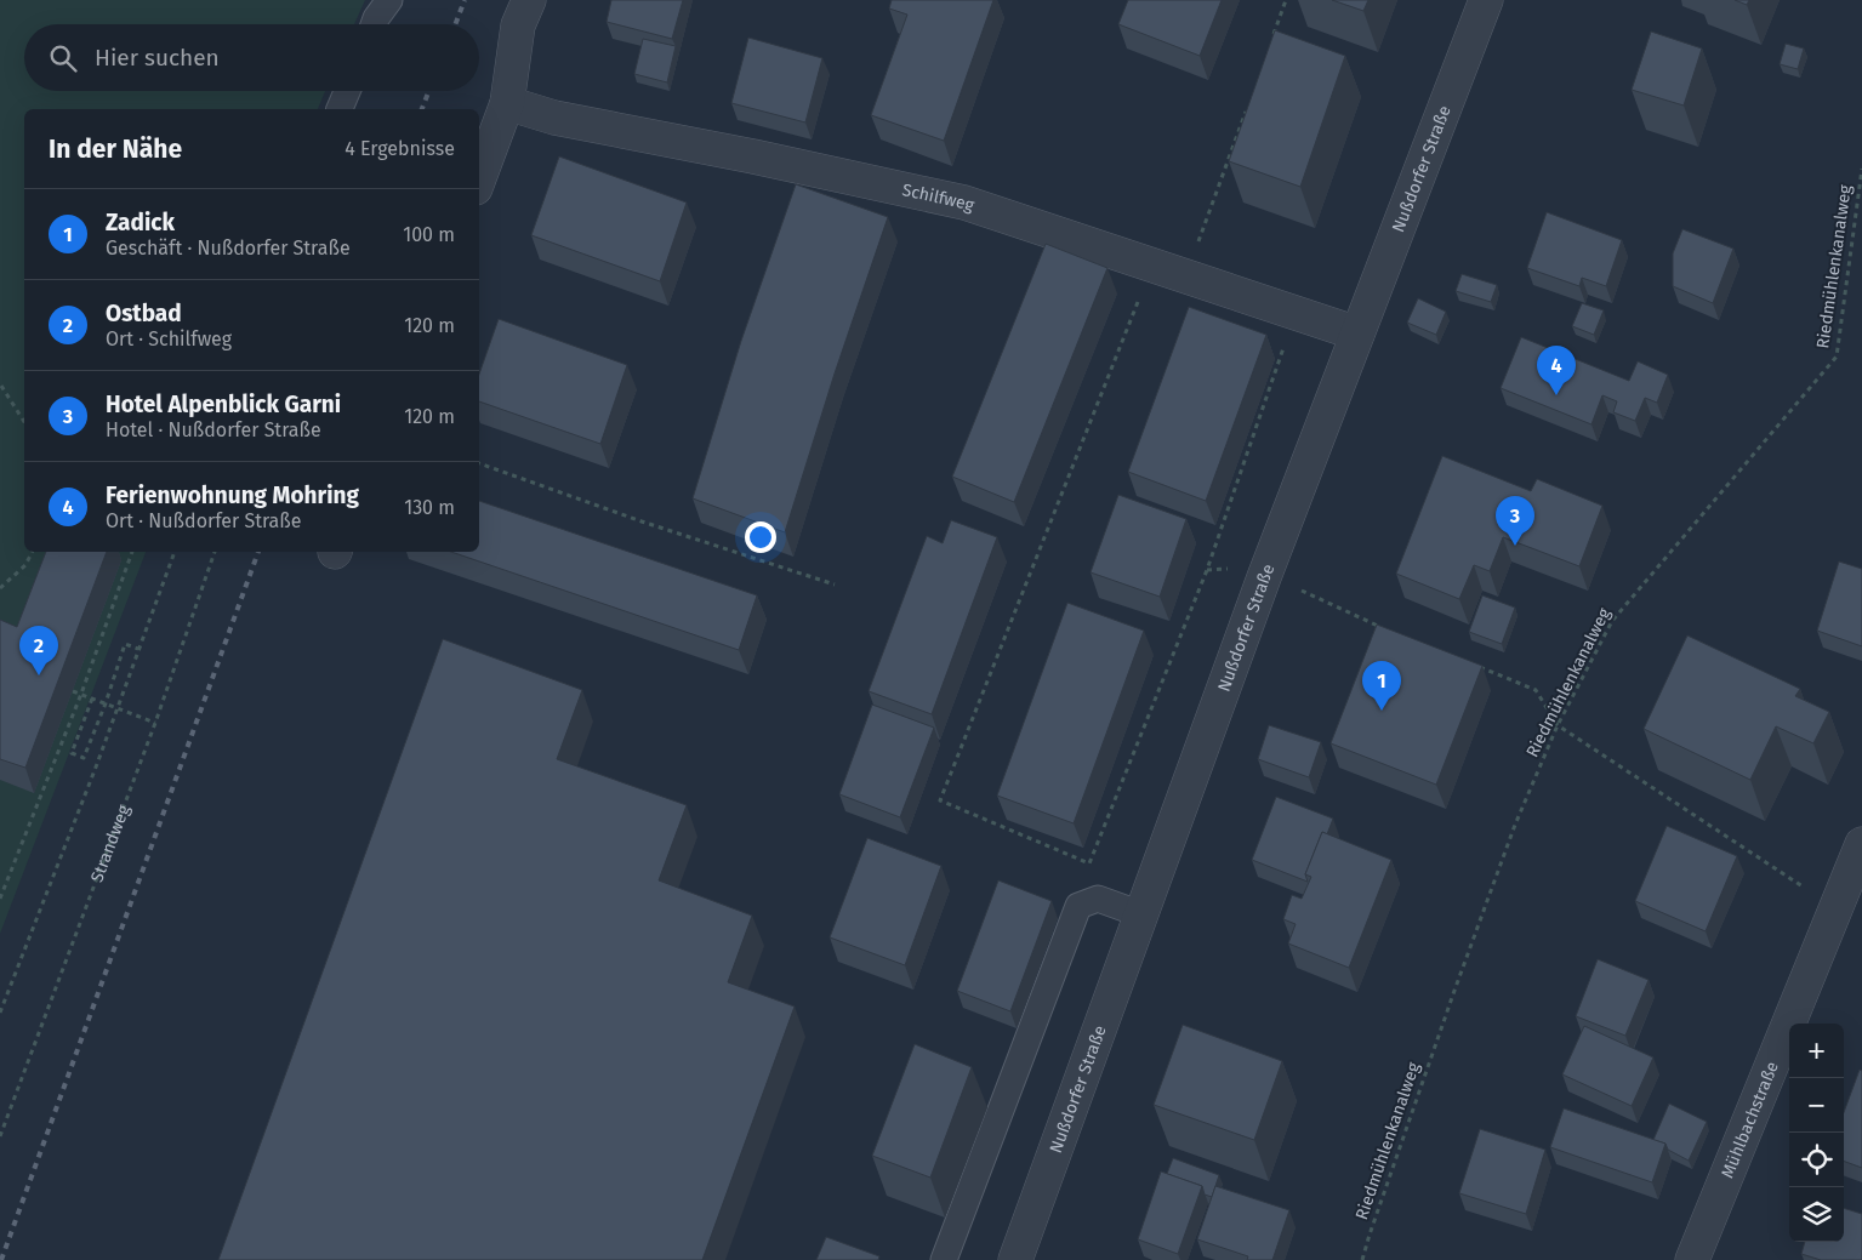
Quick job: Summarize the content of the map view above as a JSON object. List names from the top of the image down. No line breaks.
{"streets":{"street":["Nußdorfer Straße","Schilfweg","Mühlbachstraße"],"path":["Riedmühlenkanalweg","Strandweg"]},"crossings":[["Nußdorfer Straße","Schilfweg"]],"page":{"search":"Hier suchen","heading":["In der Nähe","4 Ergebnisse"],"list":[{"mark":"1","name":"Zadick","note":"Geschäft · Nußdorfer Straße","value":"100 m"},{"mark":"2","name":"Ostbad","note":"Ort · Schilfweg","value":"120 m"},{"mark":"3","name":"Hotel Alpenblick Garni","note":"Hotel · Nußdorfer Straße","value":"120 m"},{"mark":"4","name":"Ferienwohnung Mohring","note":"Ort · Nußdorfer Straße","value":"130 m"}],"pins":["4","3","2","1"],"map_buttons":["+","−"]}}
